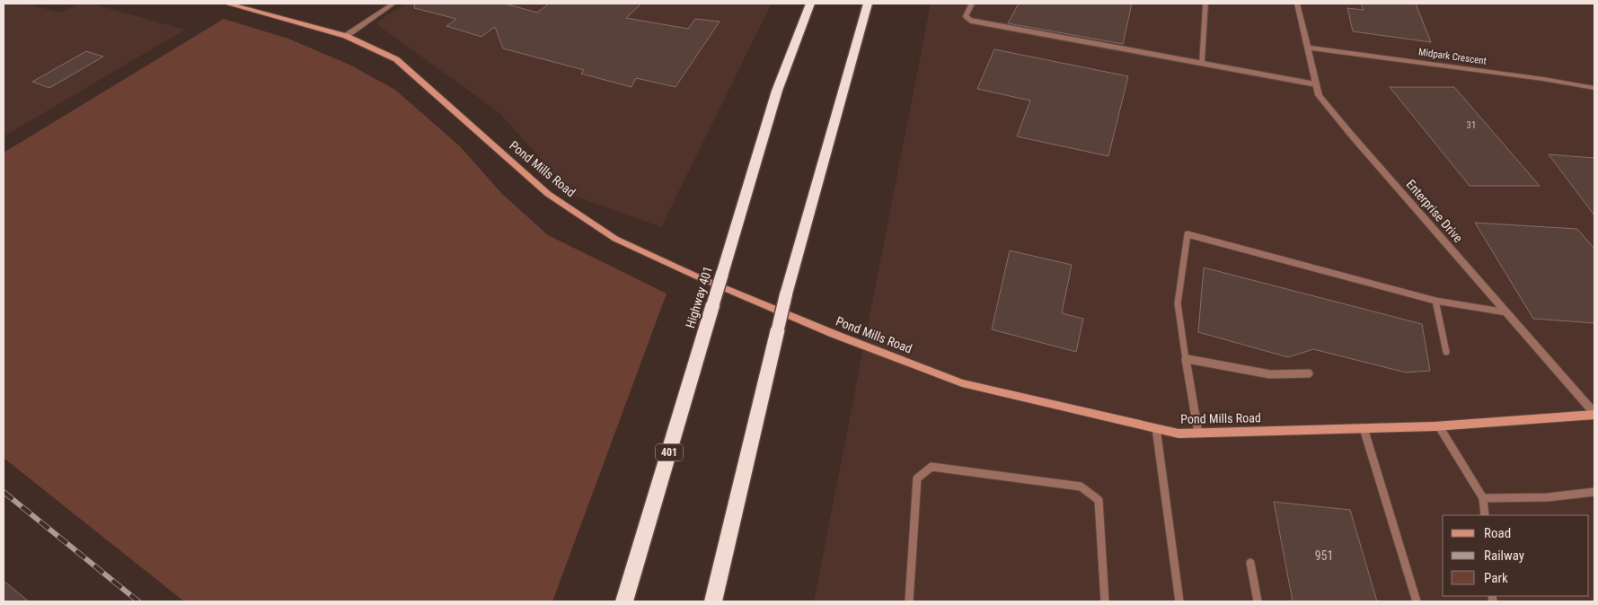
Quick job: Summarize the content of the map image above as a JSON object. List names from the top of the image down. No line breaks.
{"streets":{"highway":["Highway 401","401"],"main road":["Pond Mills Road"],"street":["Midpark Crescent","Enterprise Drive"]},"crossings":[["Midpark Crescent","Enterprise Drive"],["Pond Mills Road","Enterprise Drive"]],"house_numbers":["31","951"],"legend":["Road","Railway","Park"]}
